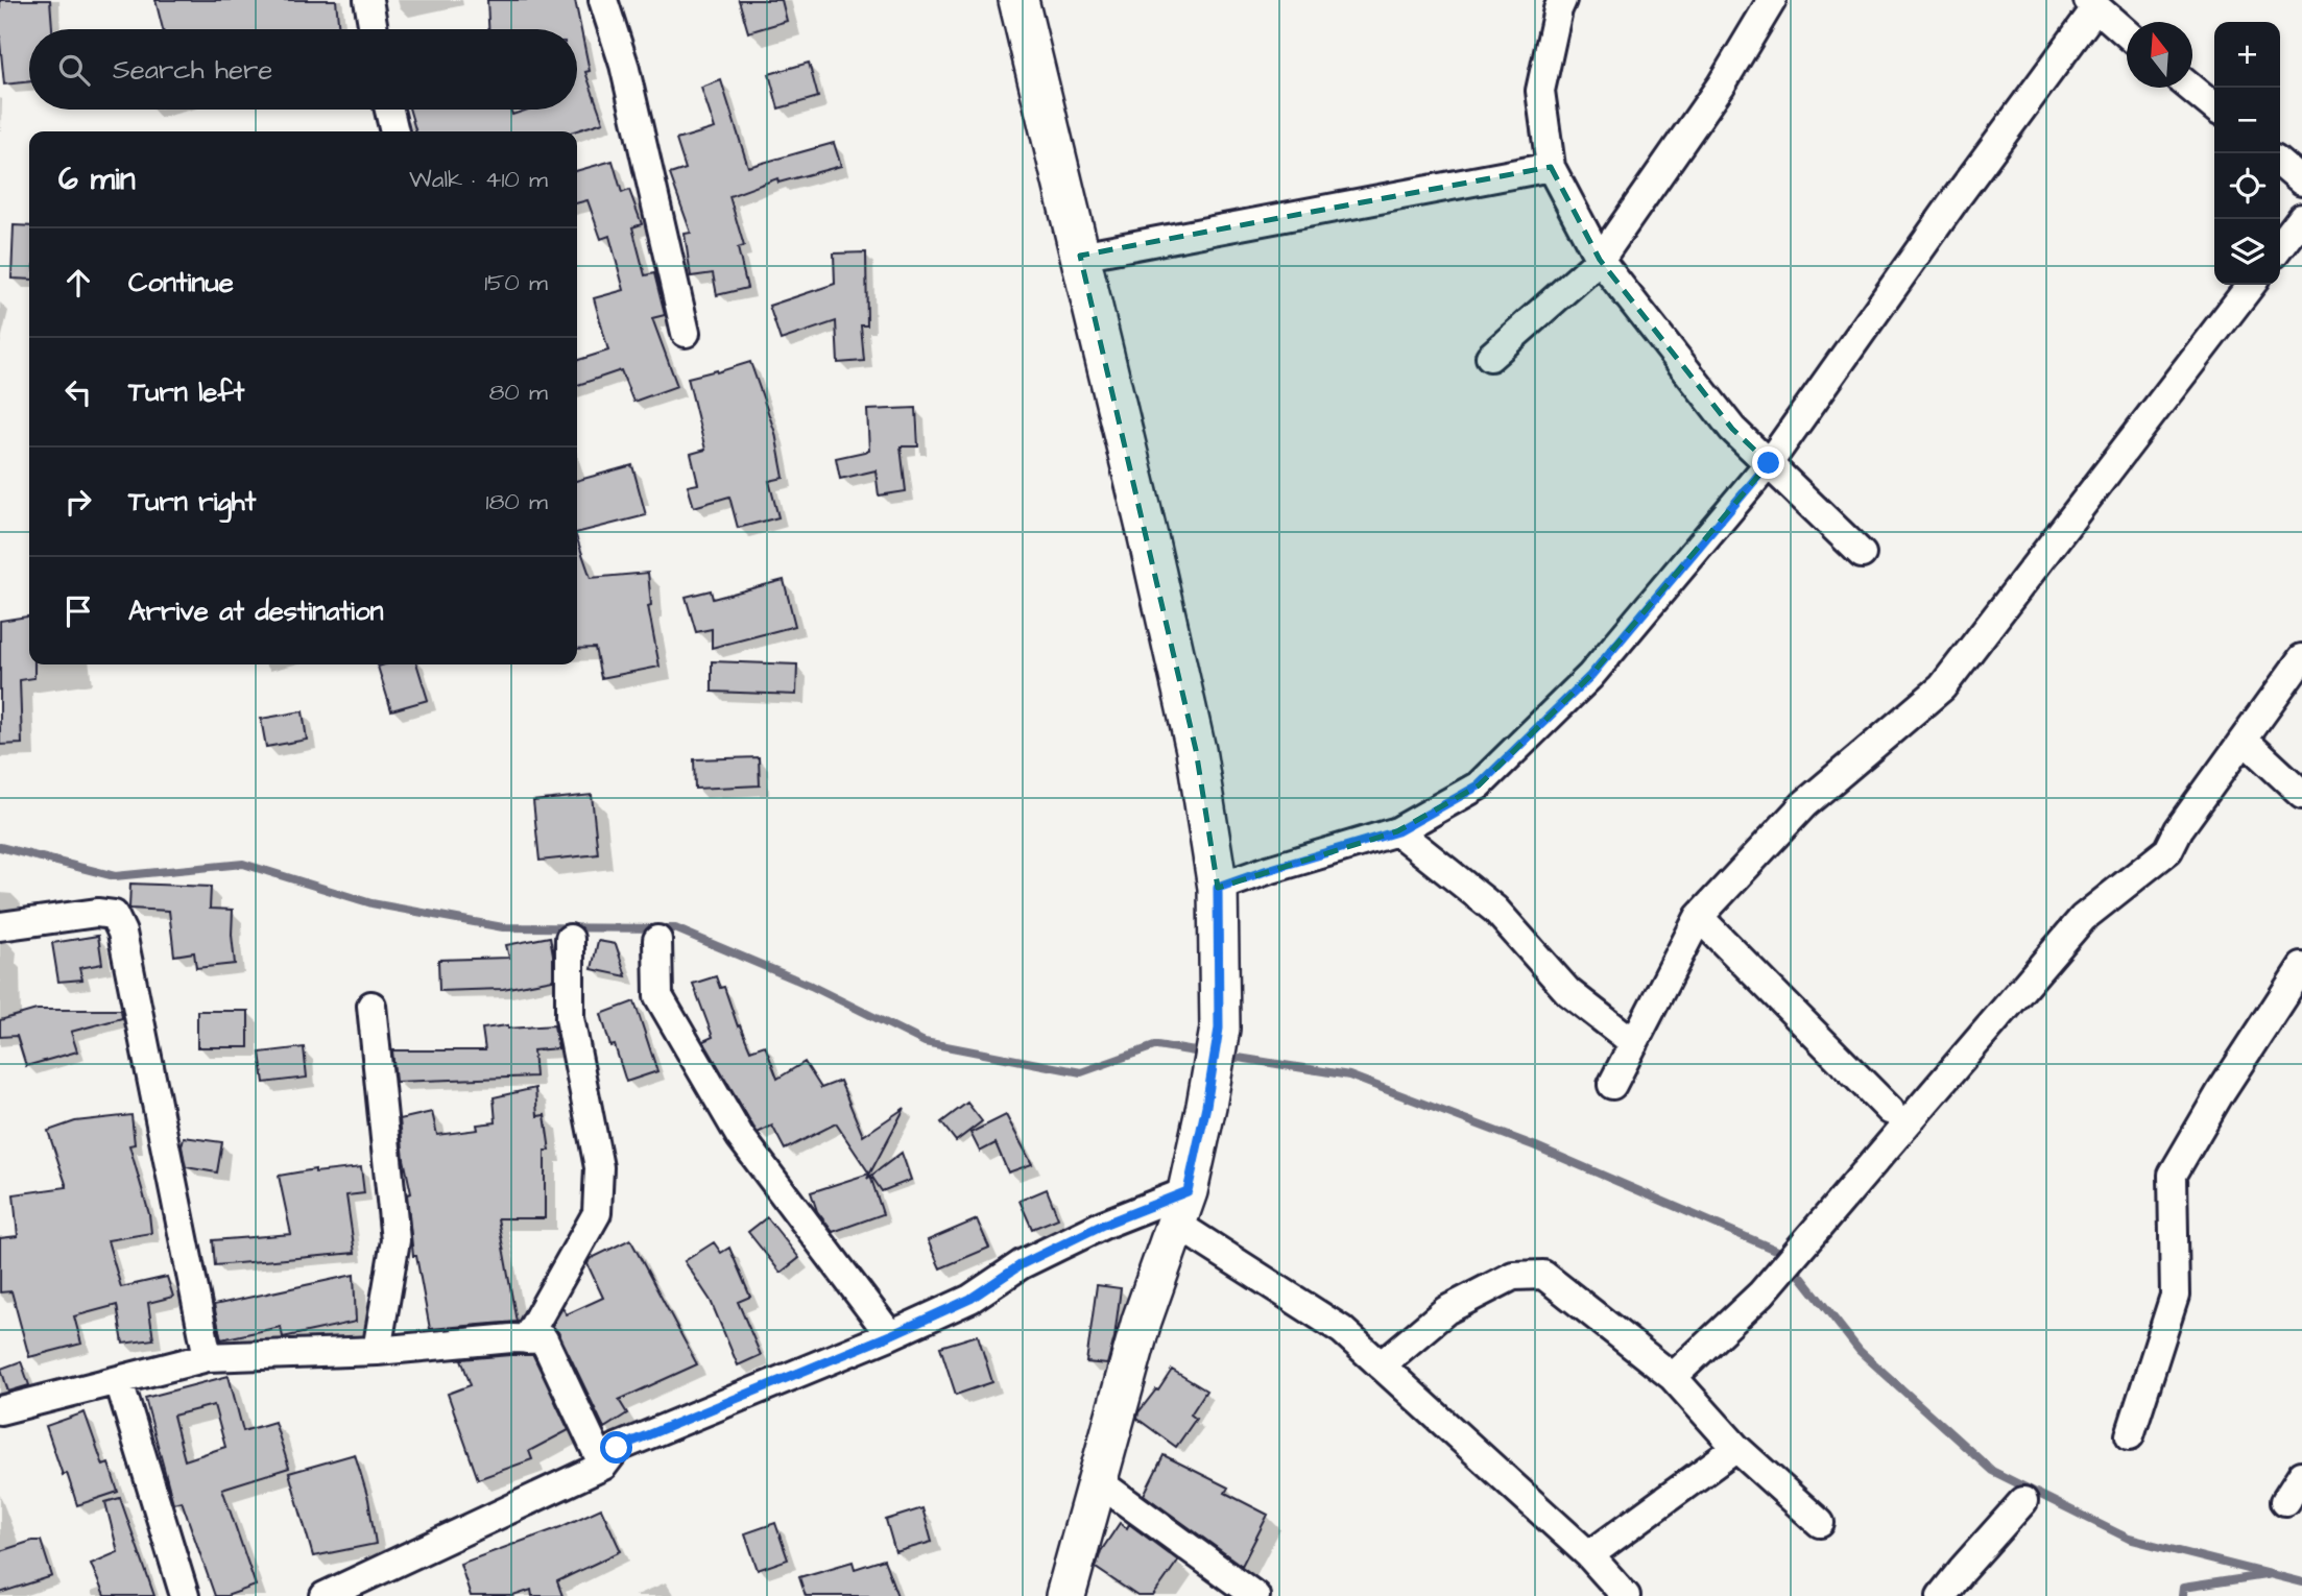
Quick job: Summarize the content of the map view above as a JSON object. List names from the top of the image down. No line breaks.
{"north":"top","page":{"map_buttons":["+","−"],"search":"Search here","heading":["6 min","Walk · 410 m"],"list":[["Continue","150 m"],["Turn left","80 m"],["Turn right","180 m"],"Arrive at destination"]}}
